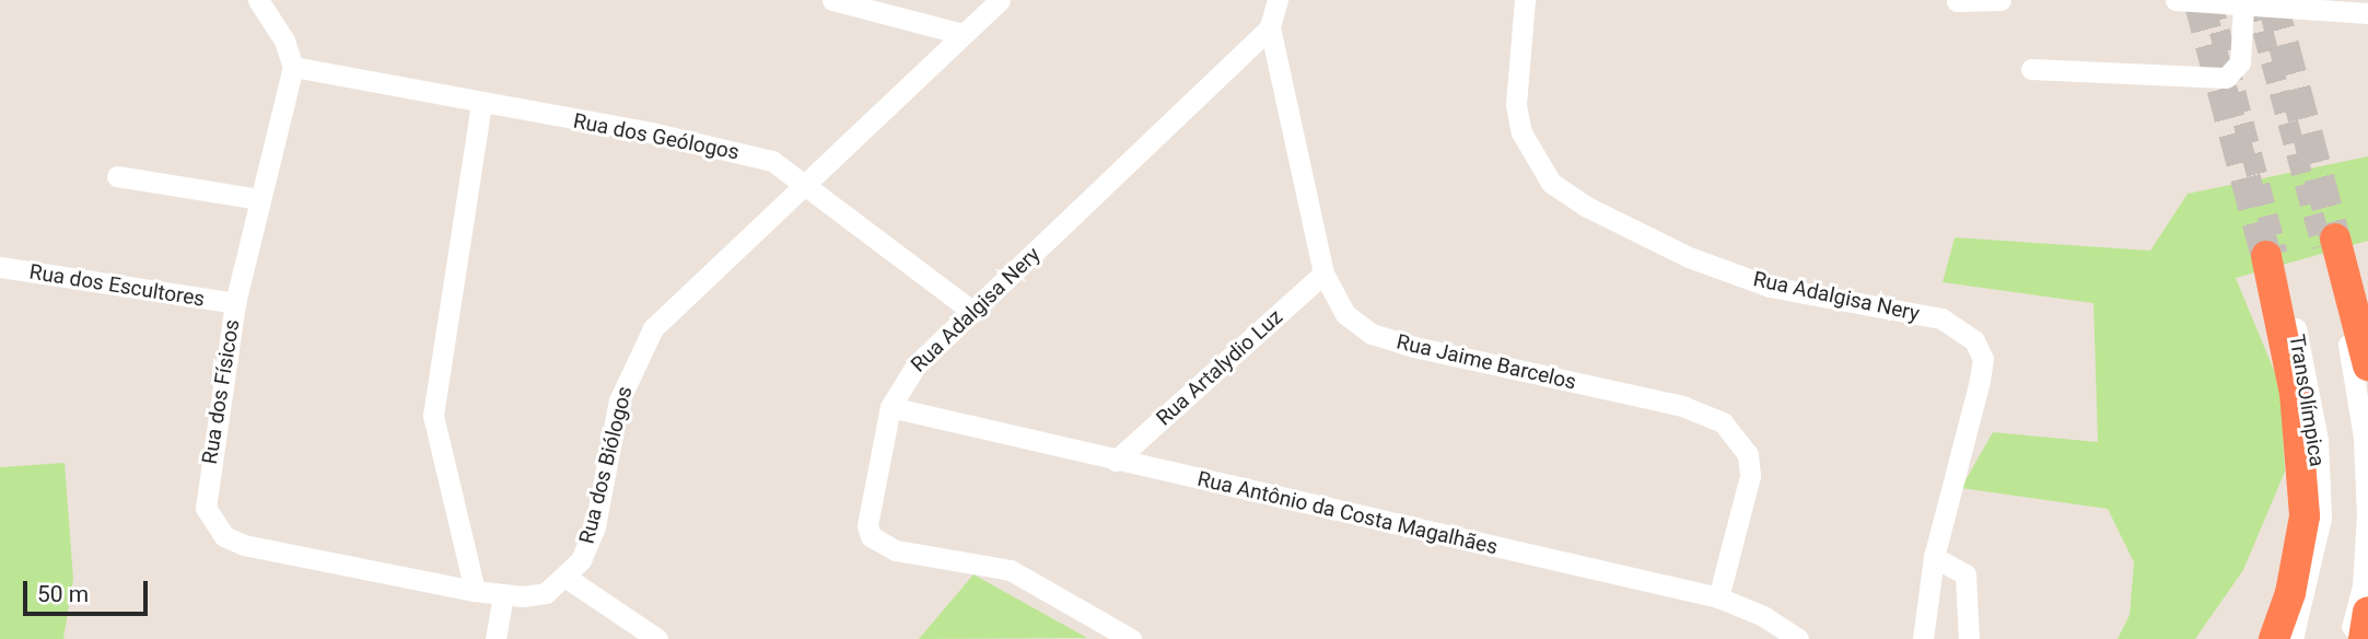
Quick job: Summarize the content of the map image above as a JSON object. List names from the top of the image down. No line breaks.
{"streets":{"highway":["TransOlímpica"],"street":["Rua dos Geólogos","Rua dos Escultores","Rua Adalgisa Nery","Rua Jaime Barcelos","Rua Artalydio Luz","Rua dos Físicos","Rua dos Biólogos","Rua Antônio da Costa Magalhães"]},"crossings":[["Rua dos Geólogos","Rua Adalgisa Nery"],["Rua dos Geólogos","Rua dos Físicos"],["Rua dos Geólogos","Rua dos Biólogos"],["Rua dos Escultores","Rua dos Físicos"],["Rua Adalgisa Nery","Rua Jaime Barcelos"],["Rua Adalgisa Nery","Rua Antônio da Costa Magalhães"],["Rua Jaime Barcelos","Rua Artalydio Luz"],["Rua Jaime Barcelos","Rua Antônio da Costa Magalhães"],["Rua Artalydio Luz","Rua Antônio da Costa Magalhães"]],"scale_bar":"50 m"}
